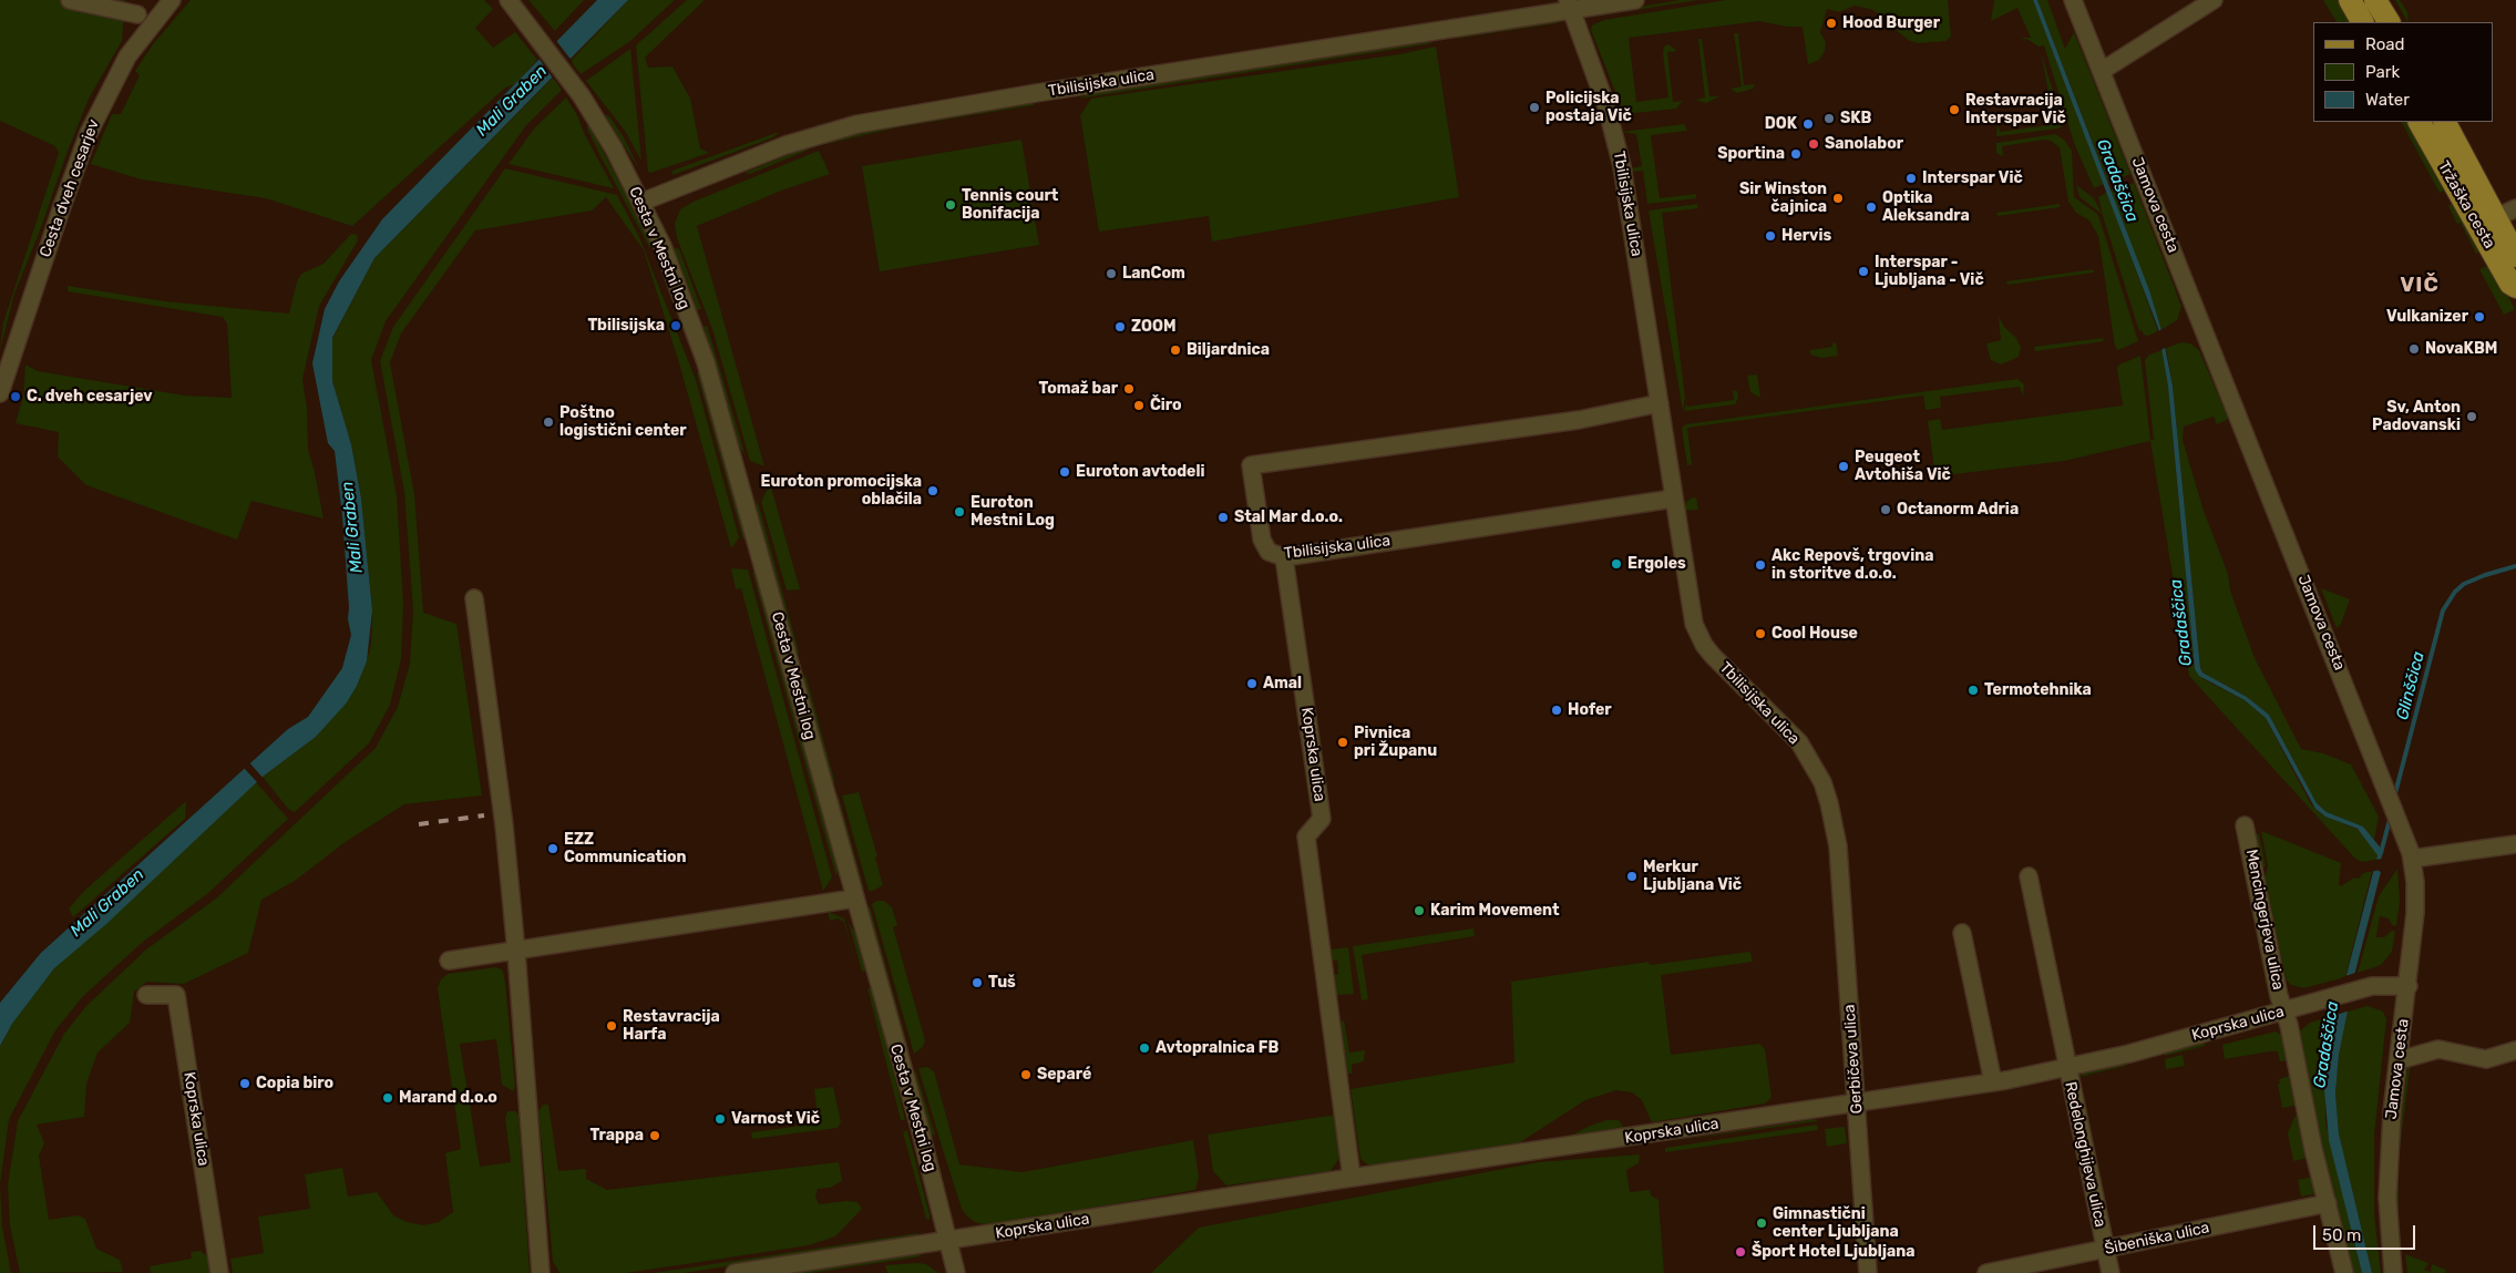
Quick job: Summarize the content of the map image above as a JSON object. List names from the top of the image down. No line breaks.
{"streets":{"main road":["Tržaška cesta"],"street":["Tbilisijska ulica","Cesta dveh cesarjev","Jamova cesta","Cesta v Mestni log","Koprska ulica","Mencingerjeva ulica","Gerbičeva ulica","Redelonghijeva ulica","Šibeniška ulica"]},"crossings":[["Tbilisijska ulica","Cesta v Mestni log"],["Tbilisijska ulica","Koprska ulica"],["Tbilisijska ulica","Gerbičeva ulica"],["Jamova cesta","Koprska ulica"],["Cesta v Mestni log","Koprska ulica"],["Koprska ulica","Mencingerjeva ulica"],["Koprska ulica","Gerbičeva ulica"],["Koprska ulica","Redelonghijeva ulica"],["Mencingerjeva ulica","Šibeniška ulica"],["Redelonghijeva ulica","Šibeniška ulica"]],"districts":["VIČ"],"water":["Mali Graben","Gradaščica","Glinščica"],"places":["Hood Burger","Policijska postaja Vič","Restavracija Interspar Vič","SKB","DOK","Sanolabor","Sportina","Interspar Vič","Sir Winston čajnica","Tennis court Bonifacija","Optika Aleksandra","Hervis","Interspar - Ljubljana - Vič","LanCom","Vulkanizer","Tbilisijska","ZOOM","NovaKBM","Biljardnica","Tomaž bar","C. dveh cesarjev","Čiro","Sv, Anton Padovanski","Poštno logistični center","Peugeot Avtohiša Vič","Euroton avtodeli","Euroton promocijska oblačila","Octanorm Adria","Euroton Mestni Log","Stal Mar d.o.o.","Ergoles","Akc Repovš, trgovina in storitve d.o.o.","Cool House","Amal","Termotehnika","Hofer","Pivnica pri Županu","EZZ Communication","Merkur Ljubljana Vič","Karim Movement","Tuš","Restavracija Harfa","Avtopralnica FB","Separé","Copia biro","Marand d.o.o","Varnost Vič","Trappa","Gimnastični center Ljubljana","Šport Hotel Ljubljana"],"legend":["Road","Park","Water"],"scale_bar":"50 m"}
